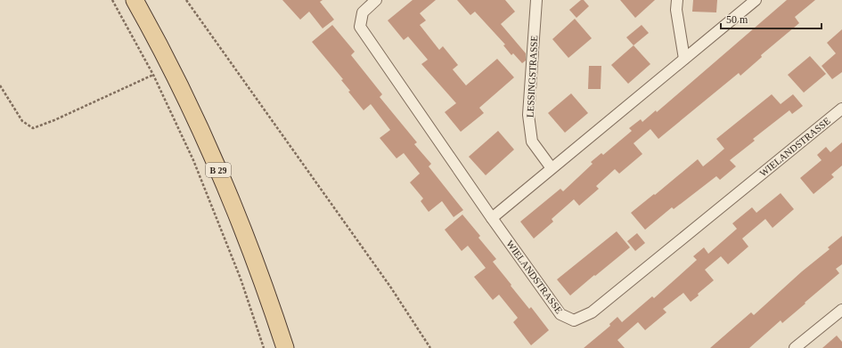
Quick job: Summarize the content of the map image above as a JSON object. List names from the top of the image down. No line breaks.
{"streets":{"main road":["B 29"],"street":["LESSINGSTRASSE","WIELANDSTRASSE"]},"scale_bar":"50 m"}
